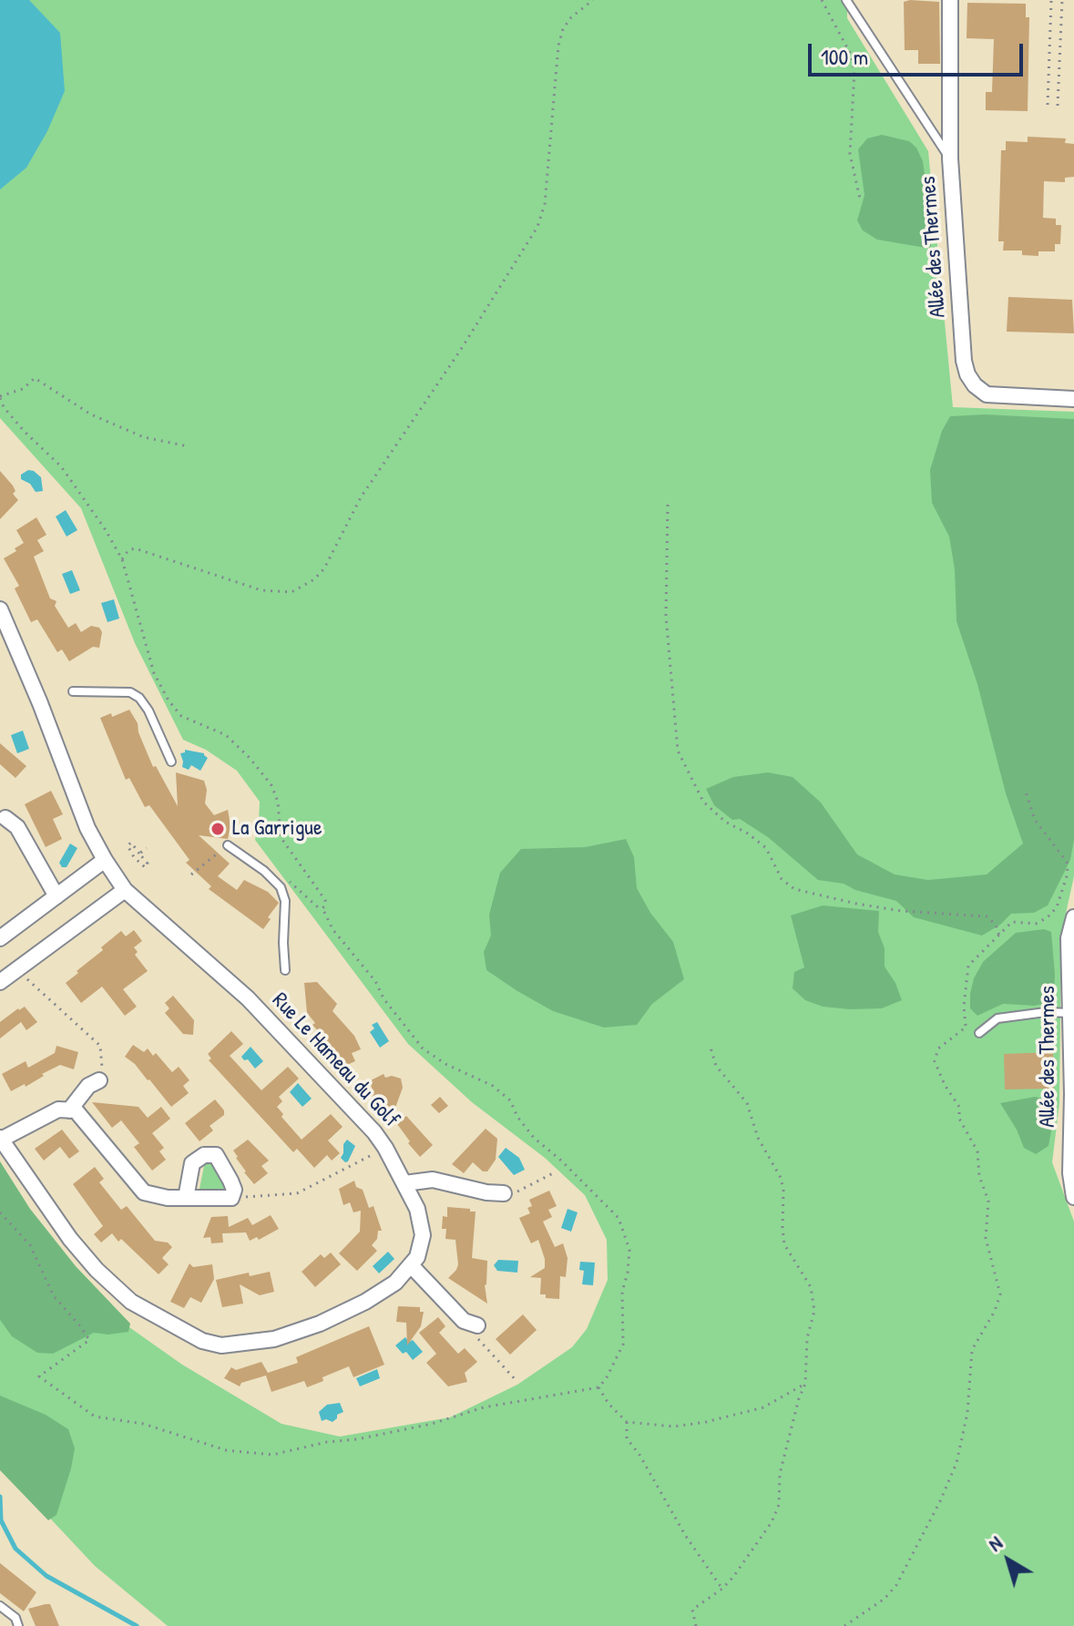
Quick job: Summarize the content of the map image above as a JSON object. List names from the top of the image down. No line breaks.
{"streets":{"street":["Allée des Thermes","Rue Le Hameau du Golf"]},"places":["La Garrigue"],"scale_bar":"100 m","north":"top left"}
